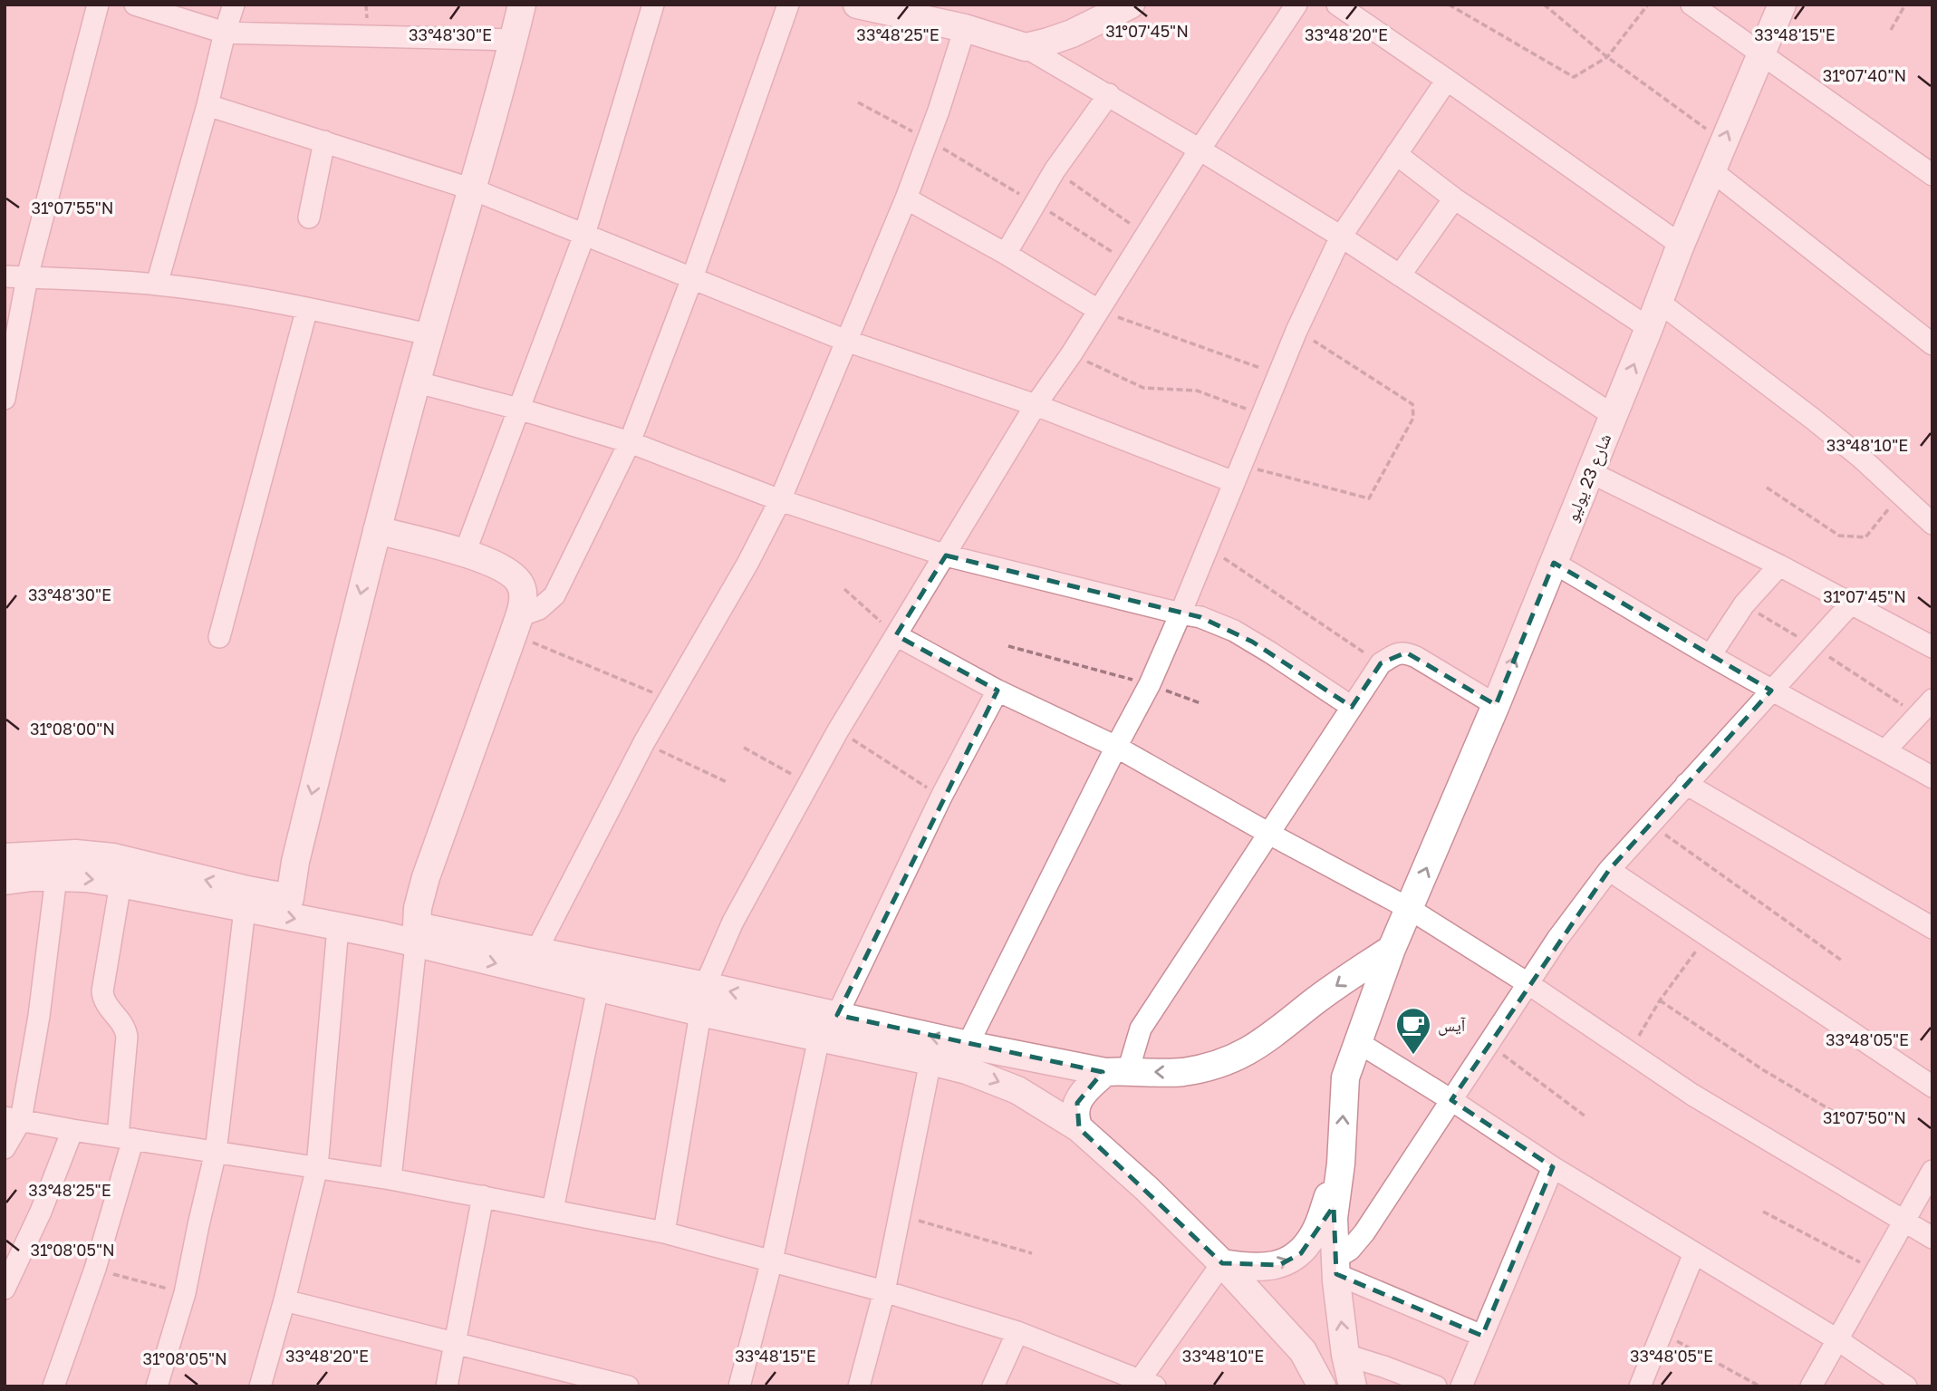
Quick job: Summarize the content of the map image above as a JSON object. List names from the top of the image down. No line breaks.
{"streets":{"street":["شارع 23 يوليو"]},"places":{"cafe":["آيس"]},"coordinates":["31°07'45\"N","33°48'30\"E","33°48'25\"E","33°48'20\"E","33°48'15\"E","31°07'40\"N","31°07'55\"N","33°48'10\"E","31°08'00\"N","33°48'05\"E","31°07'50\"N","31°08'05\"N"]}
